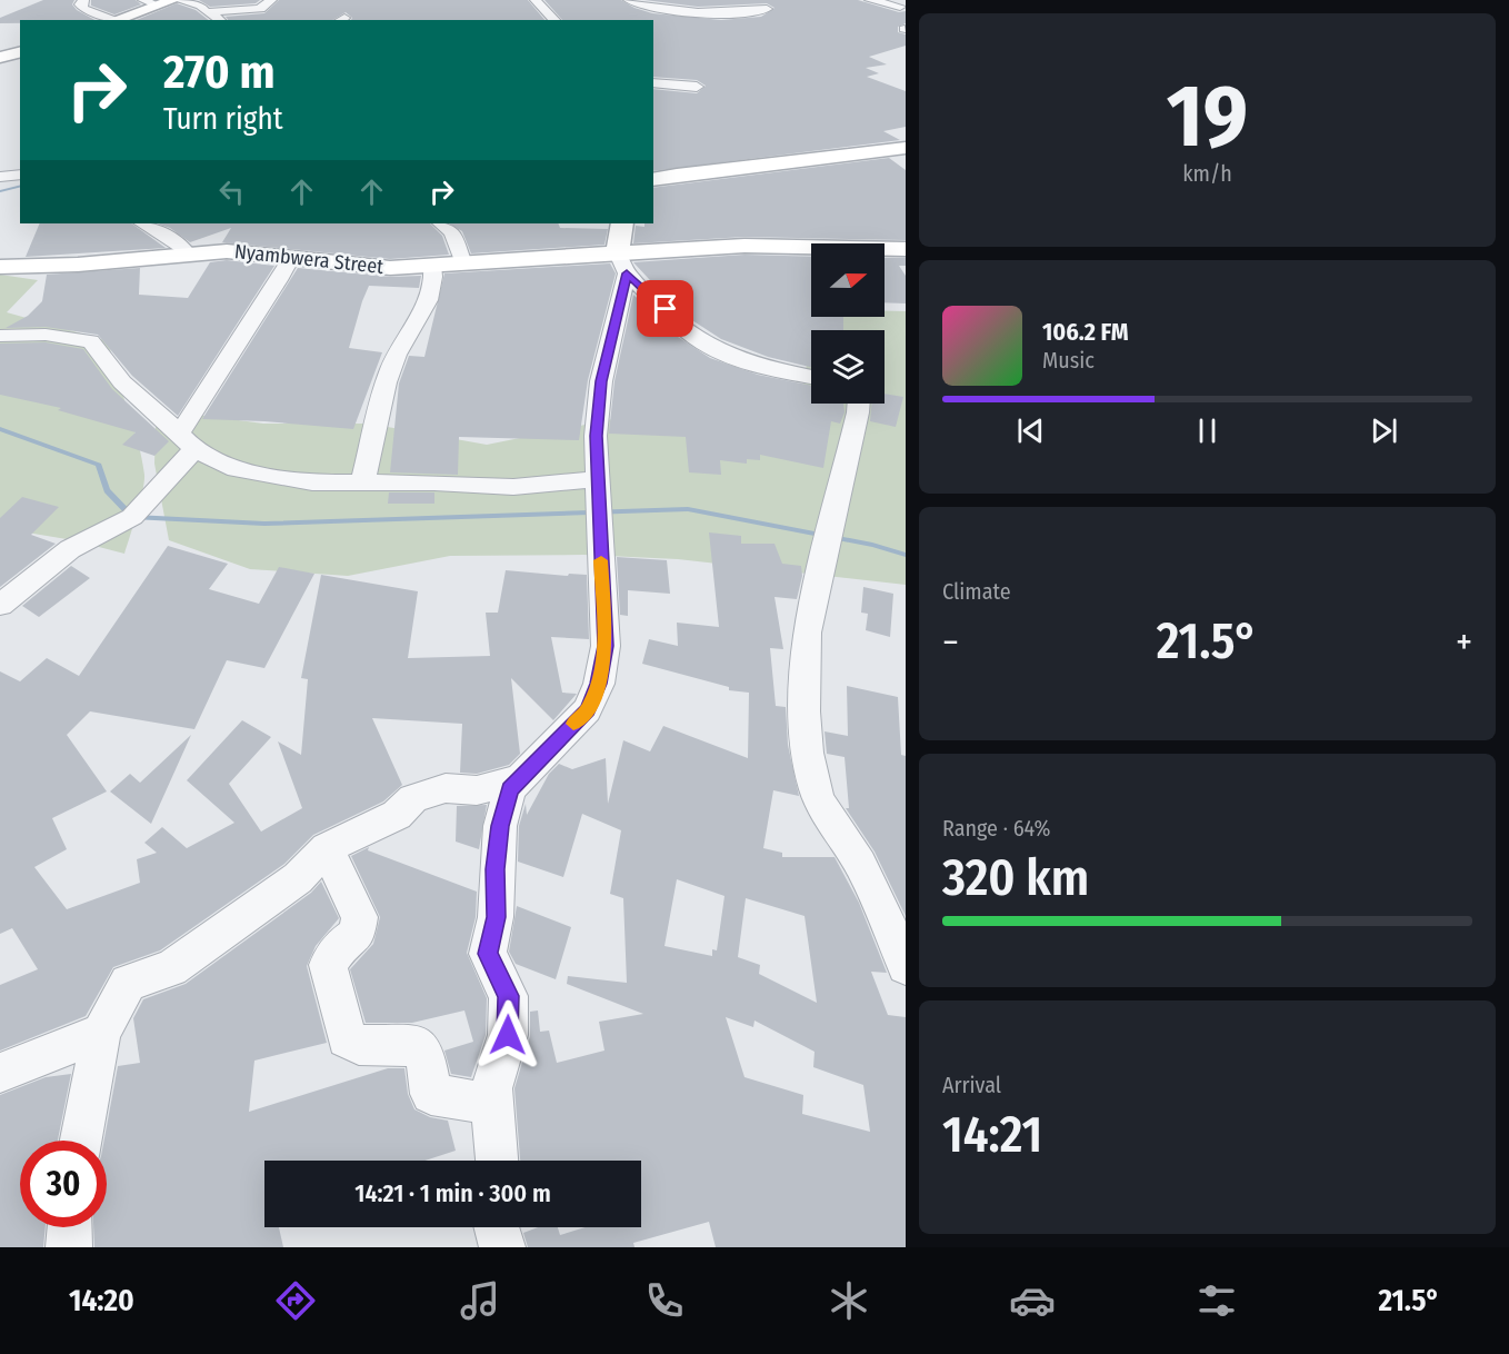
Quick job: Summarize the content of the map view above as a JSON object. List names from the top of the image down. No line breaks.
{"streets":{"street":["Nyambwera Street"]},"north":"right","page":{"tile":[["19","km/h"],"Climate",["Range · 64%","320 km"],["Arrival","14:21"]],"turn":["270 m","Turn right"],"song":["106.2 FM","Music"],"heat":["−","21.5°","+"],"limit":"30","trip":"14:21 · 1 min · 300 m","tabs":["14:20","21.5°"]}}
